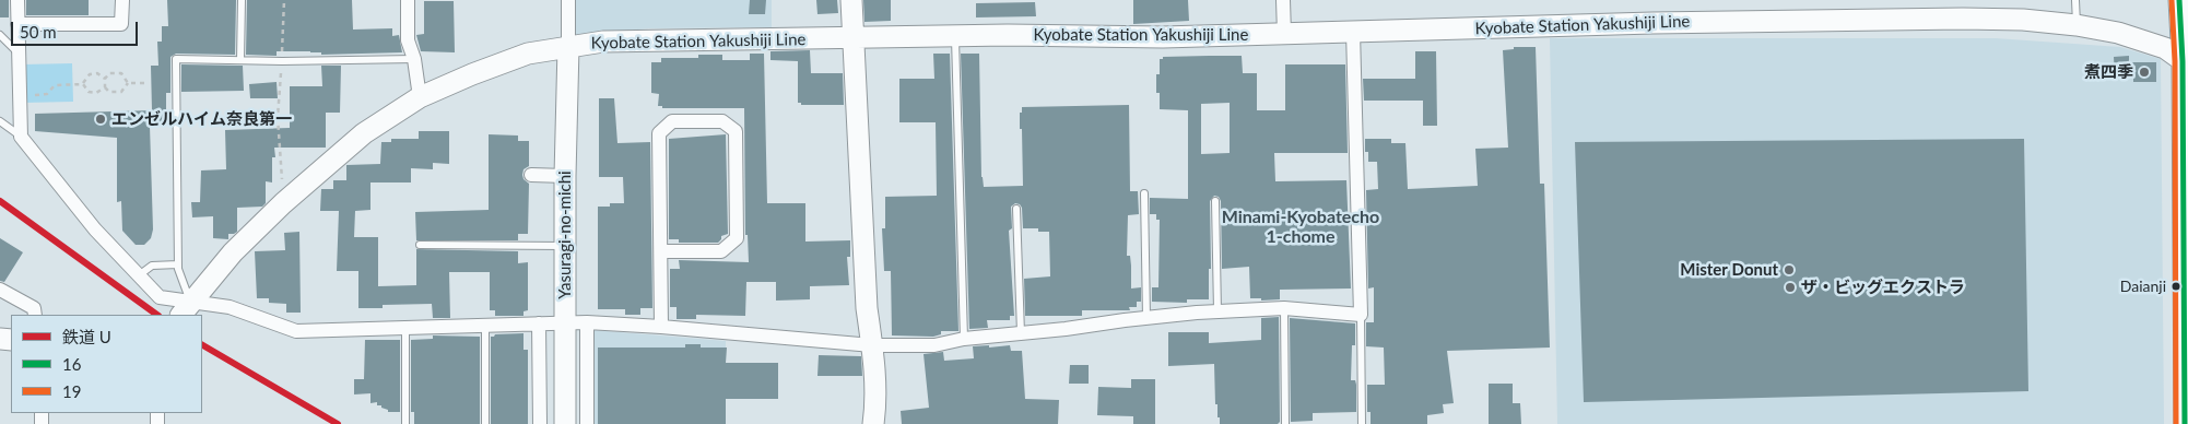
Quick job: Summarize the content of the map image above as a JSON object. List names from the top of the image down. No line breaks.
{"streets":{"main road":["Kyobate Station Yakushiji Line","Yasuragi-no-michi"]},"crossings":[["Kyobate Station Yakushiji Line","Yasuragi-no-michi"]],"districts":["Minami-Kyobatecho 1-chome"],"places":["煮四季","エンゼルハイム奈良第一","Mister Donut","Daianji","ザ・ビッグエクストラ"],"lines":["transit line 16","transit line 19","rail line U"],"legend":["鉄道 U","16","19"],"scale_bar":"50 m"}
